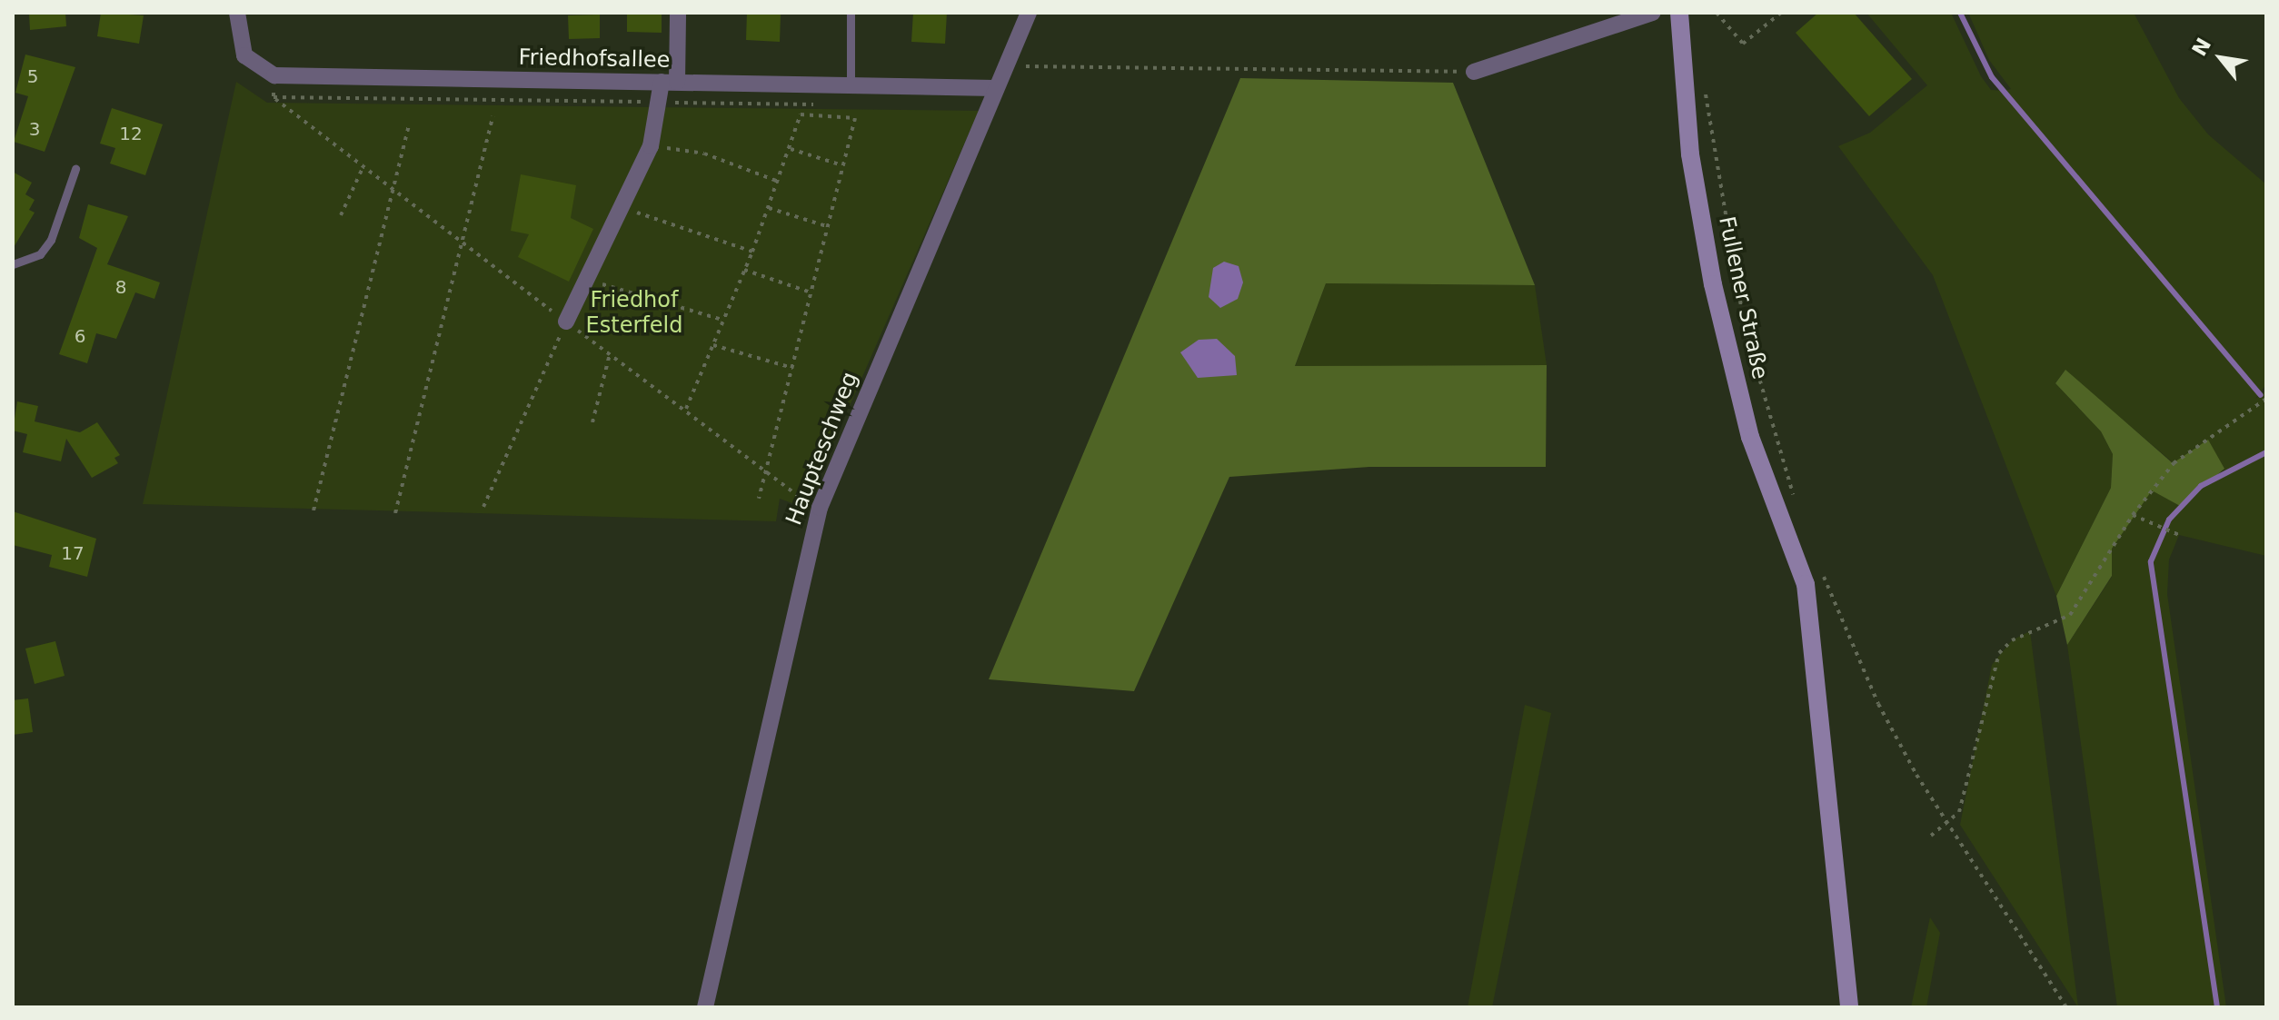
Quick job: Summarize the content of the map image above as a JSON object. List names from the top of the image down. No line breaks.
{"streets":{"main road":["Fullener Straße"],"street":["Friedhofsallee","Haupteschweg"]},"crossings":[["Friedhofsallee","Haupteschweg"]],"parks":["Friedhof Esterfeld"],"house_numbers":["5","3","12","8","6","17"],"north":"top left"}
